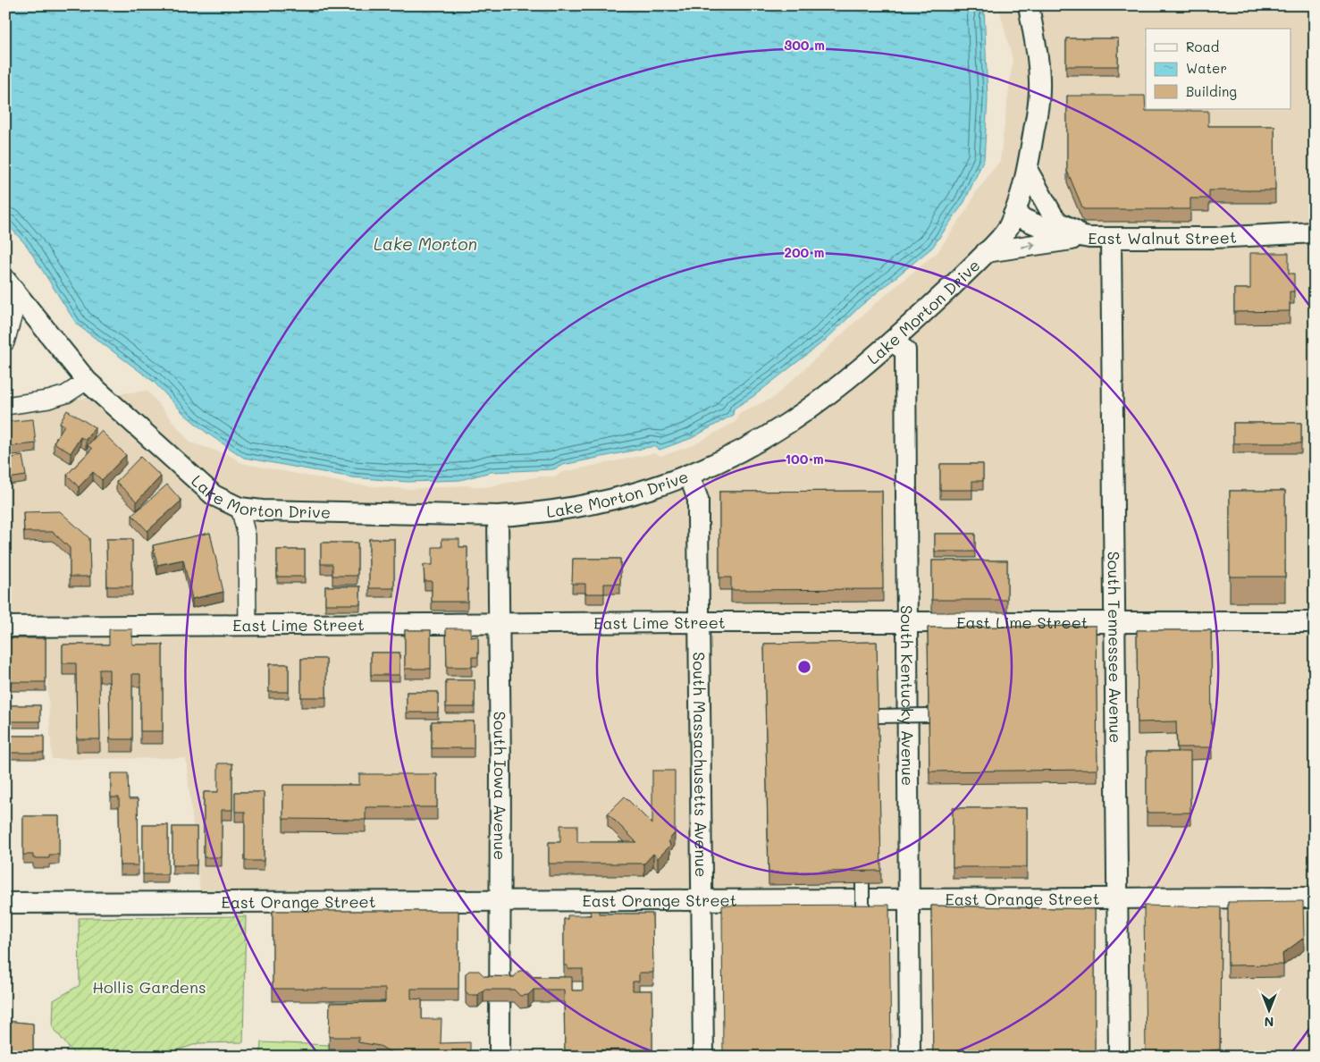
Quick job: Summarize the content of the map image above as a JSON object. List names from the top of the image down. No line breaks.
{"streets":{"street":["East Walnut Street","Lake Morton Drive","East Lime Street","South Tennessee Avenue","South Kentucky Avenue","South Massachusetts Avenue","South Iowa Avenue","East Orange Street"]},"crossings":[["East Walnut Street","Lake Morton Drive"],["East Walnut Street","South Tennessee Avenue"],["Lake Morton Drive","South Kentucky Avenue"],["Lake Morton Drive","South Massachusetts Avenue"],["Lake Morton Drive","South Iowa Avenue"],["East Lime Street","South Tennessee Avenue"],["East Lime Street","South Kentucky Avenue"],["East Lime Street","South Massachusetts Avenue"],["East Lime Street","South Iowa Avenue"],["South Tennessee Avenue","East Orange Street"],["South Kentucky Avenue","East Orange Street"],["South Massachusetts Avenue","East Orange Street"],["South Iowa Avenue","East Orange Street"]],"water":["Lake Morton"],"parks":["Hollis Gardens"],"legend":["Road","Water","Building"],"north":"bottom","rings":["300 m","200 m","100 m"]}
